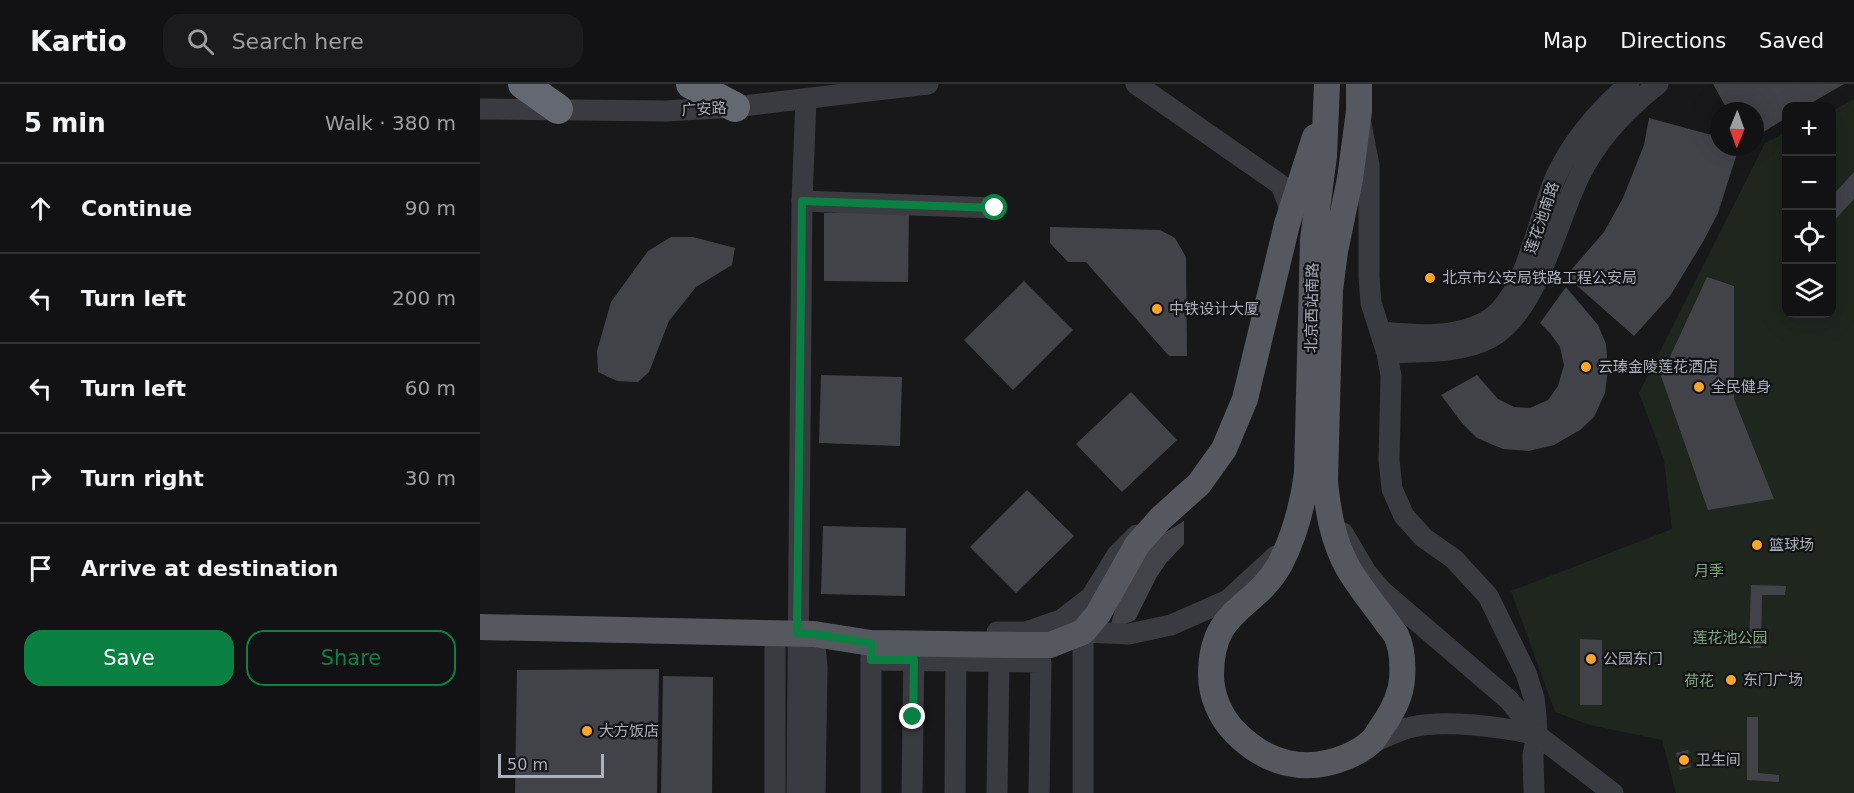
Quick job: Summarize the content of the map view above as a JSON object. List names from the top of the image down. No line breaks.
{"streets":{"main road":["北京西站南路"],"street":["广安路","莲花池南路"]},"parks":["月季","莲花池公园","荷花"],"places":["北京市公安局铁路工程公安局","中铁设计大厦","云瑧金陵莲花酒店","全民健身","篮球场","公园东门","东门广场","大方饭店","卫生间"],"scale_bar":"50 m","north":"bottom","page":{"header":"Kartio","search":"Search here","nav":["Map","Directions","Saved"],"heading":["5 min","Walk · 380 m"],"map_buttons":["+","−"],"list":[["Continue","90 m"],["Turn left","200 m"],["Turn left","60 m"],["Turn right","30 m"],"Arrive at destination"],"buttons":["Save","Share"],"scale":"50 m"}}
